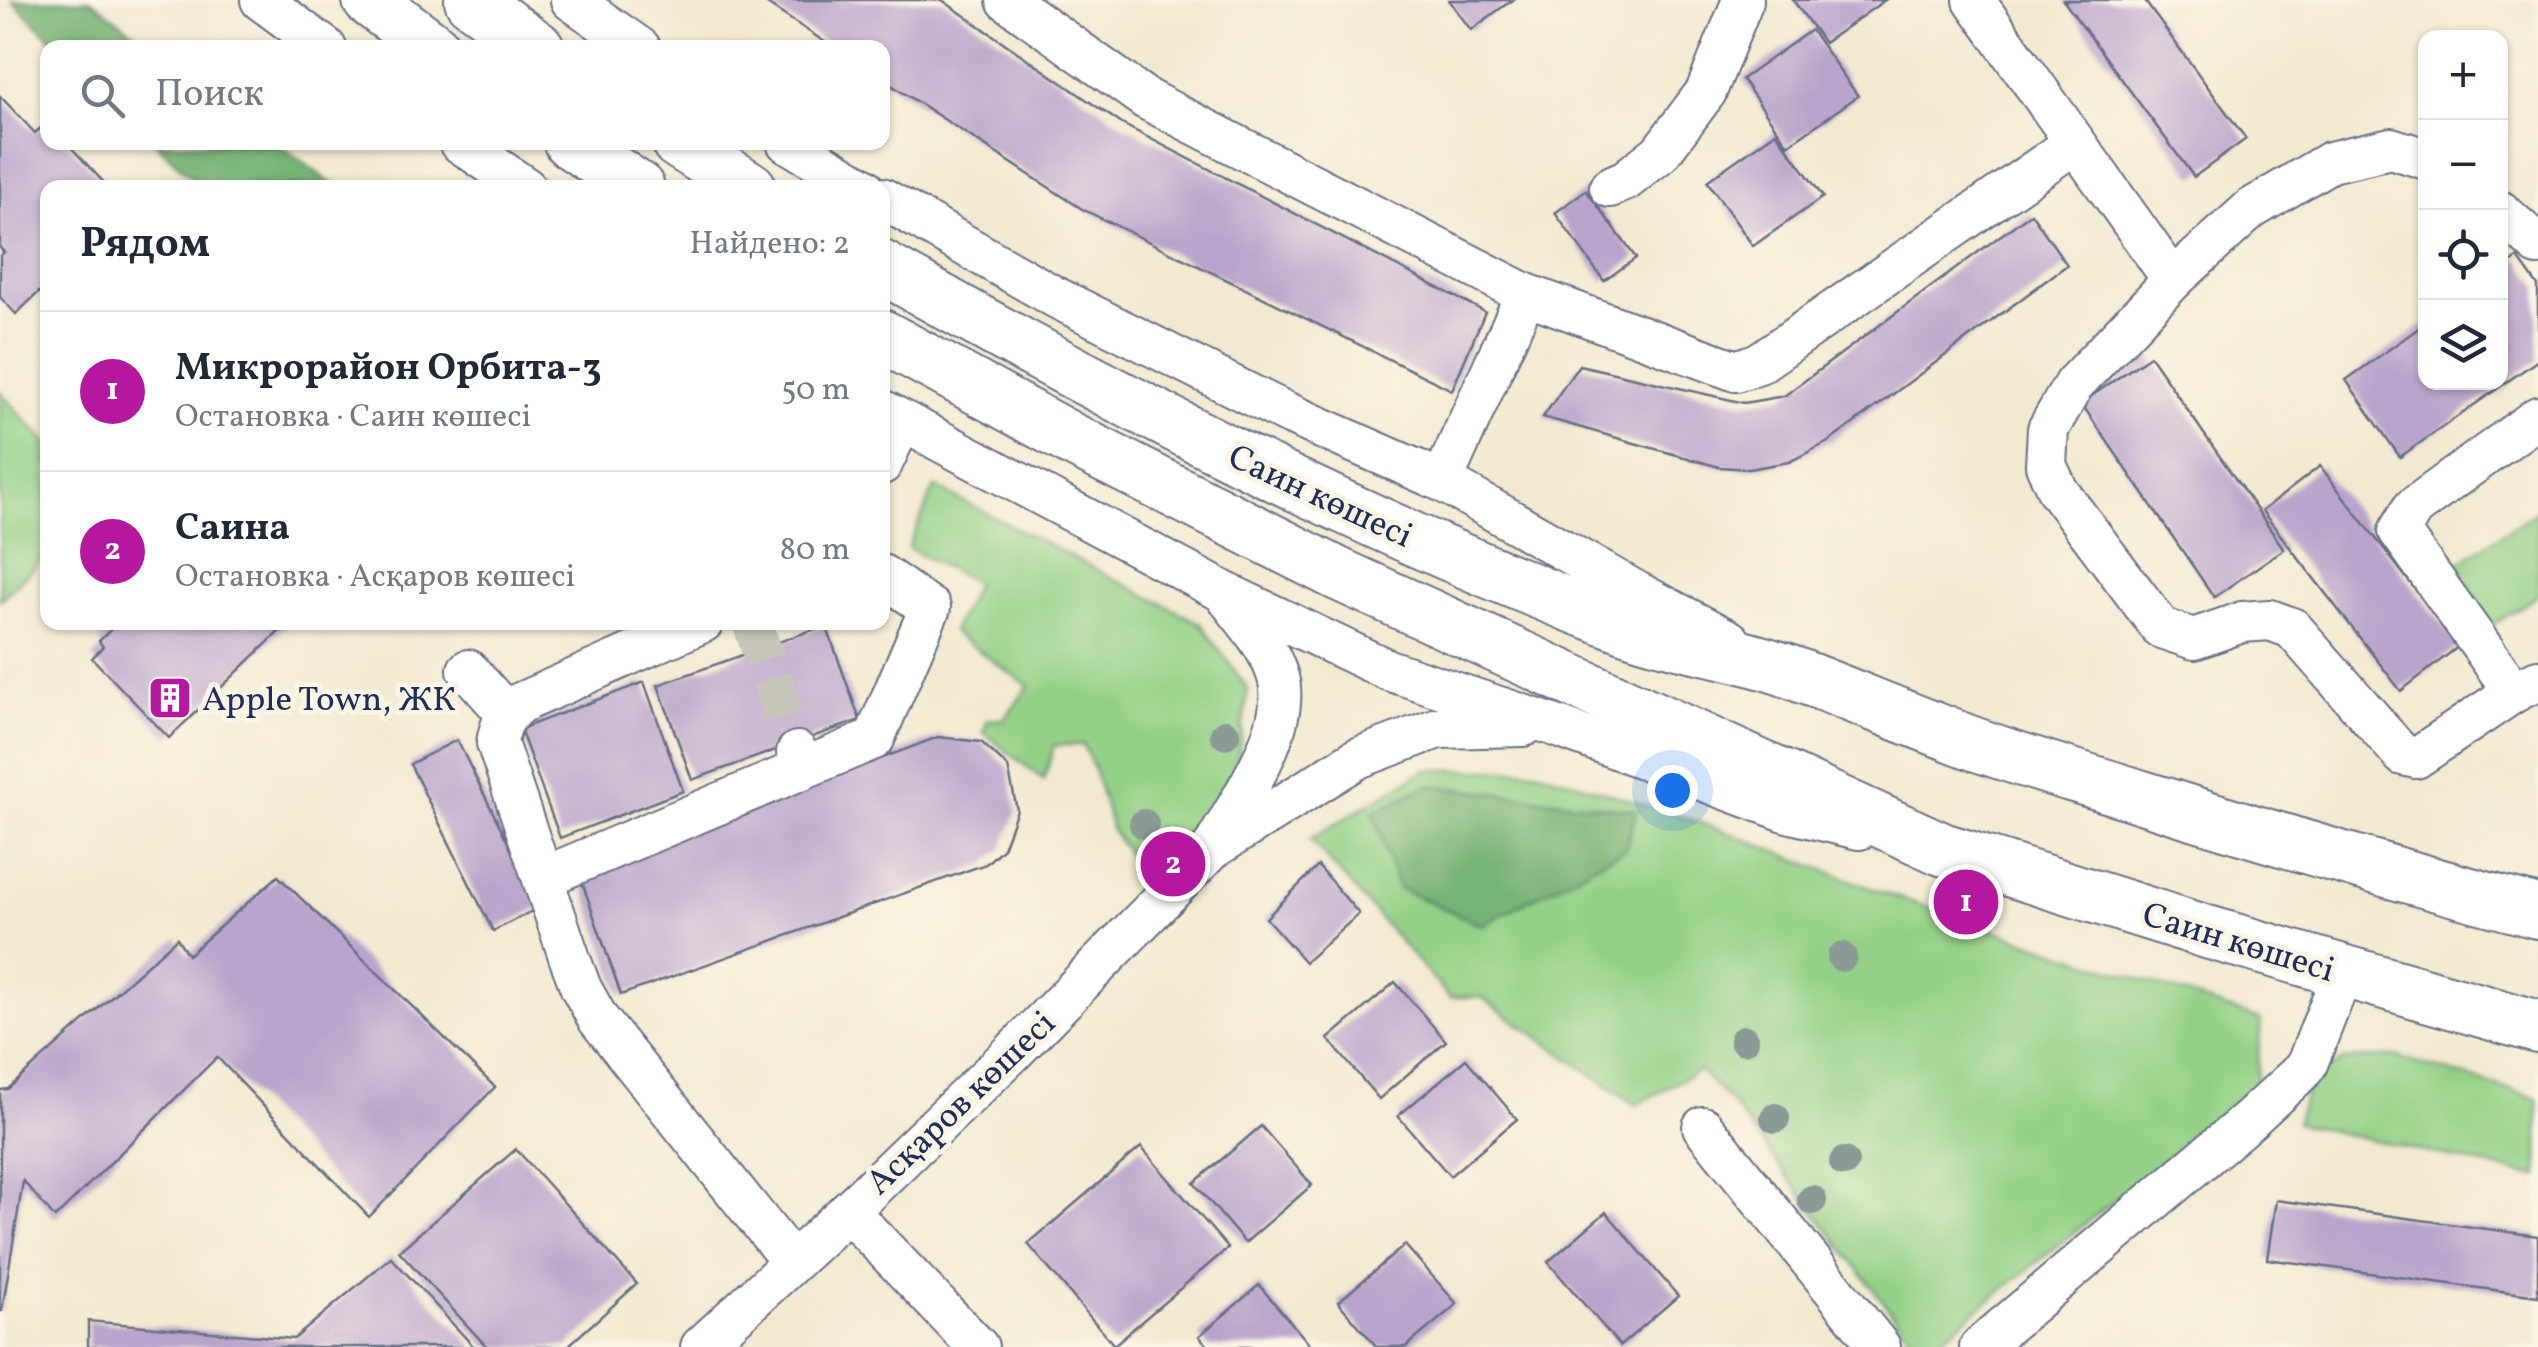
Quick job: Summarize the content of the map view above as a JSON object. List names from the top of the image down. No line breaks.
{"streets":{"main road":["Саин көшесі"],"street":["Асқаров көшесі"]},"places":{"building":["Apple Town, ЖК"]},"page":{"map_buttons":["+","−"],"search":"Поиск","heading":["Рядом","Найдено: 2"],"list":[{"mark":"1","name":"Микрорайон Орбита-3","note":"Остановка · Саин көшесі","value":"50 m"},{"mark":"2","name":"Саина","note":"Остановка · Асқаров көшесі","value":"80 m"}],"pins":["2","1"]}}
